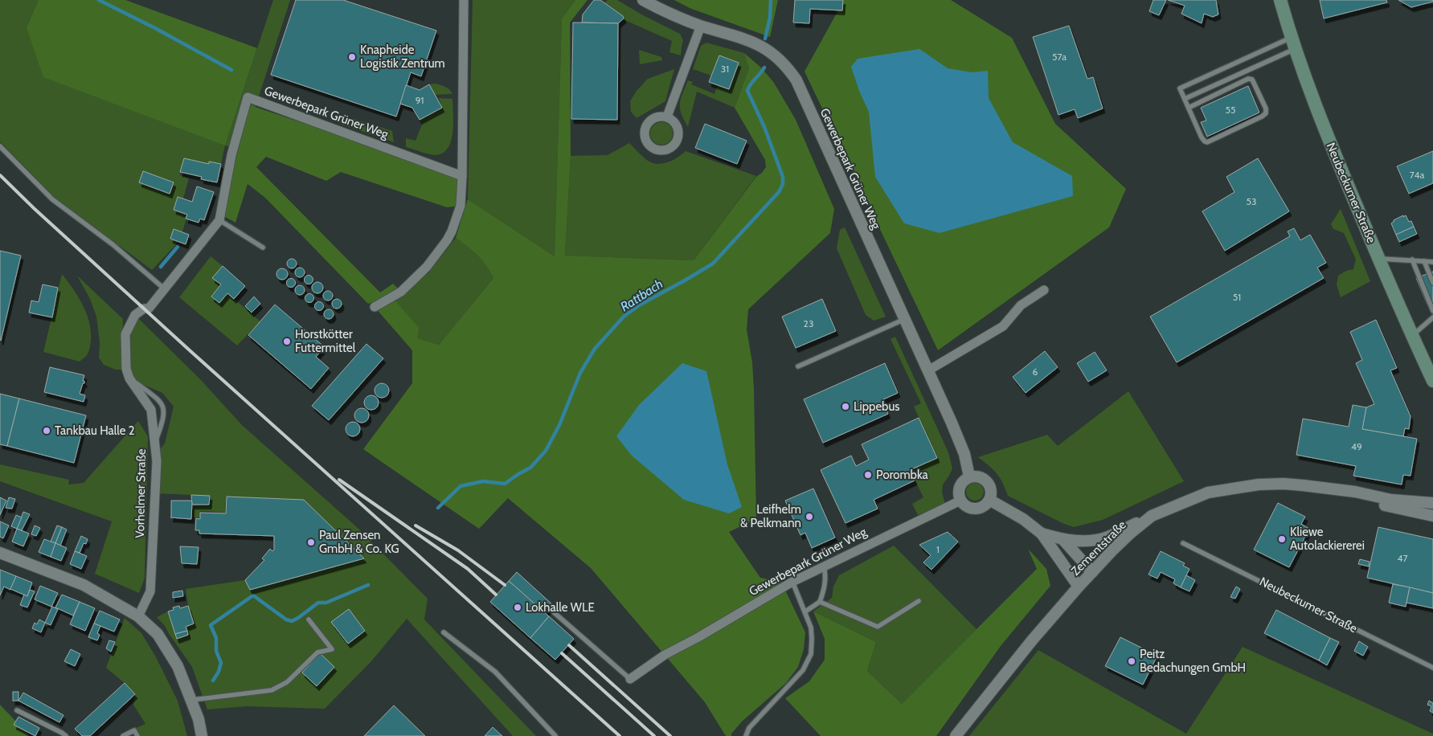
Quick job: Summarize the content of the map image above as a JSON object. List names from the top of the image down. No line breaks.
{"streets":{"main road":["Neubeckumer Straße"],"street":["Gewerbepark Grüner Weg","Vorhelmer Straße","Zementstraße"]},"crossings":[["Gewerbepark Grüner Weg","Vorhelmer Straße"]],"water":["Rattbach"],"places":["Knapheide Logistik Zentrum","Horstkötter Futtermittel","Lippebus","Tankbau Halle 2","Porombka","Leifhelm & Pelkmann","Kliewe Autolackiererei","Paul Zensen GmbH & Co. KG","Lokhalle WLE","Peitz Bedachungen GmbH"],"house_numbers":["57a","31","91","55","74a","53","51","23","6","49","1","47"]}
